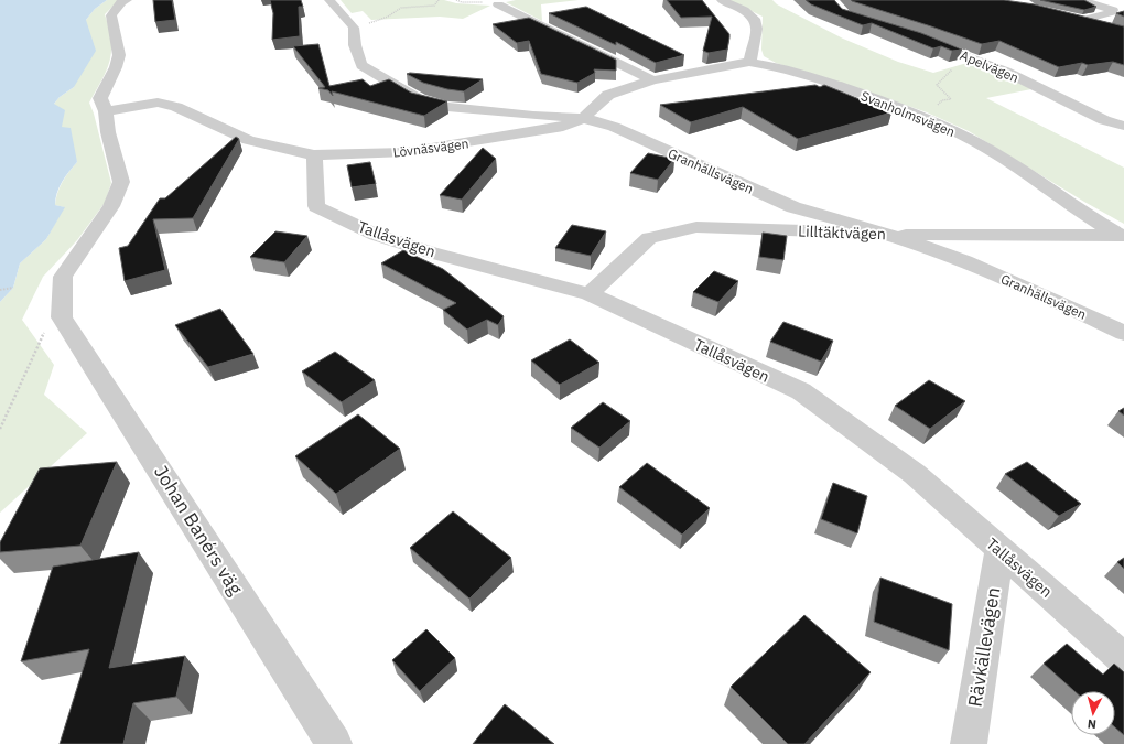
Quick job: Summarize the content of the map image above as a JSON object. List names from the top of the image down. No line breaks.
{"streets":{"street":["Apelvägen","Svanholmsvägen","Lövnäsvägen","Granhällsvägen","Lilltäktvägen","Tallåsvägen","Johan Banérs väg","Rävkällevägen"]},"crossings":[["Svanholmsvägen","Lövnäsvägen"],["Svanholmsvägen","Lilltäktvägen"],["Lövnäsvägen","Granhällsvägen"],["Lövnäsvägen","Tallåsvägen"],["Granhällsvägen","Lilltäktvägen"],["Lilltäktvägen","Tallåsvägen"],["Tallåsvägen","Rävkällevägen"]],"north":"bottom"}
